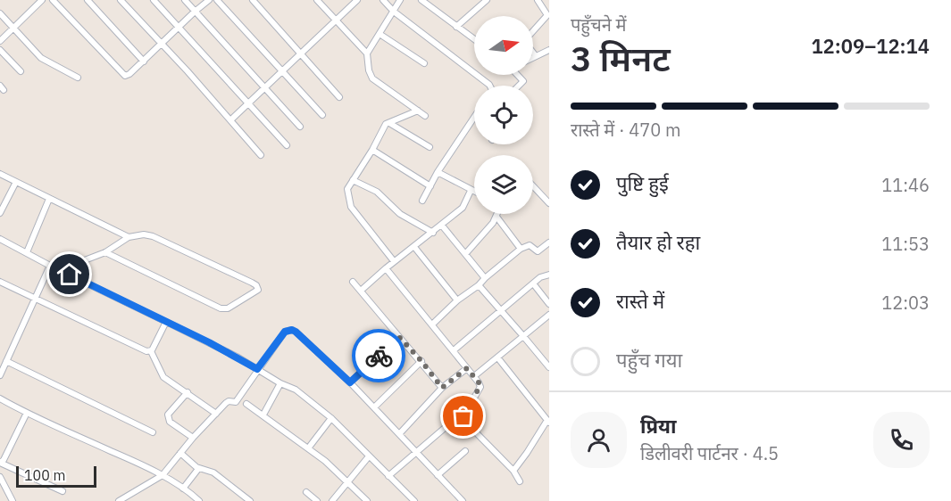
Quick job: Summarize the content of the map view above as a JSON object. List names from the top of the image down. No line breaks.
{"scale_bar":"100 m","north":"right","page":{"heading":["3 मिनट","पहुँचने में","12:09–12:14"],"panel":["प्रिया","डिलीवरी पार्टनर · 4.5"],"bar":"रास्ते में · 470 m","list":[["पुष्टि हुई","11:46"],["तैयार हो रहा","11:53"],["रास्ते में","12:03"],"पहुँच गया"],"scale":"100 m"}}
